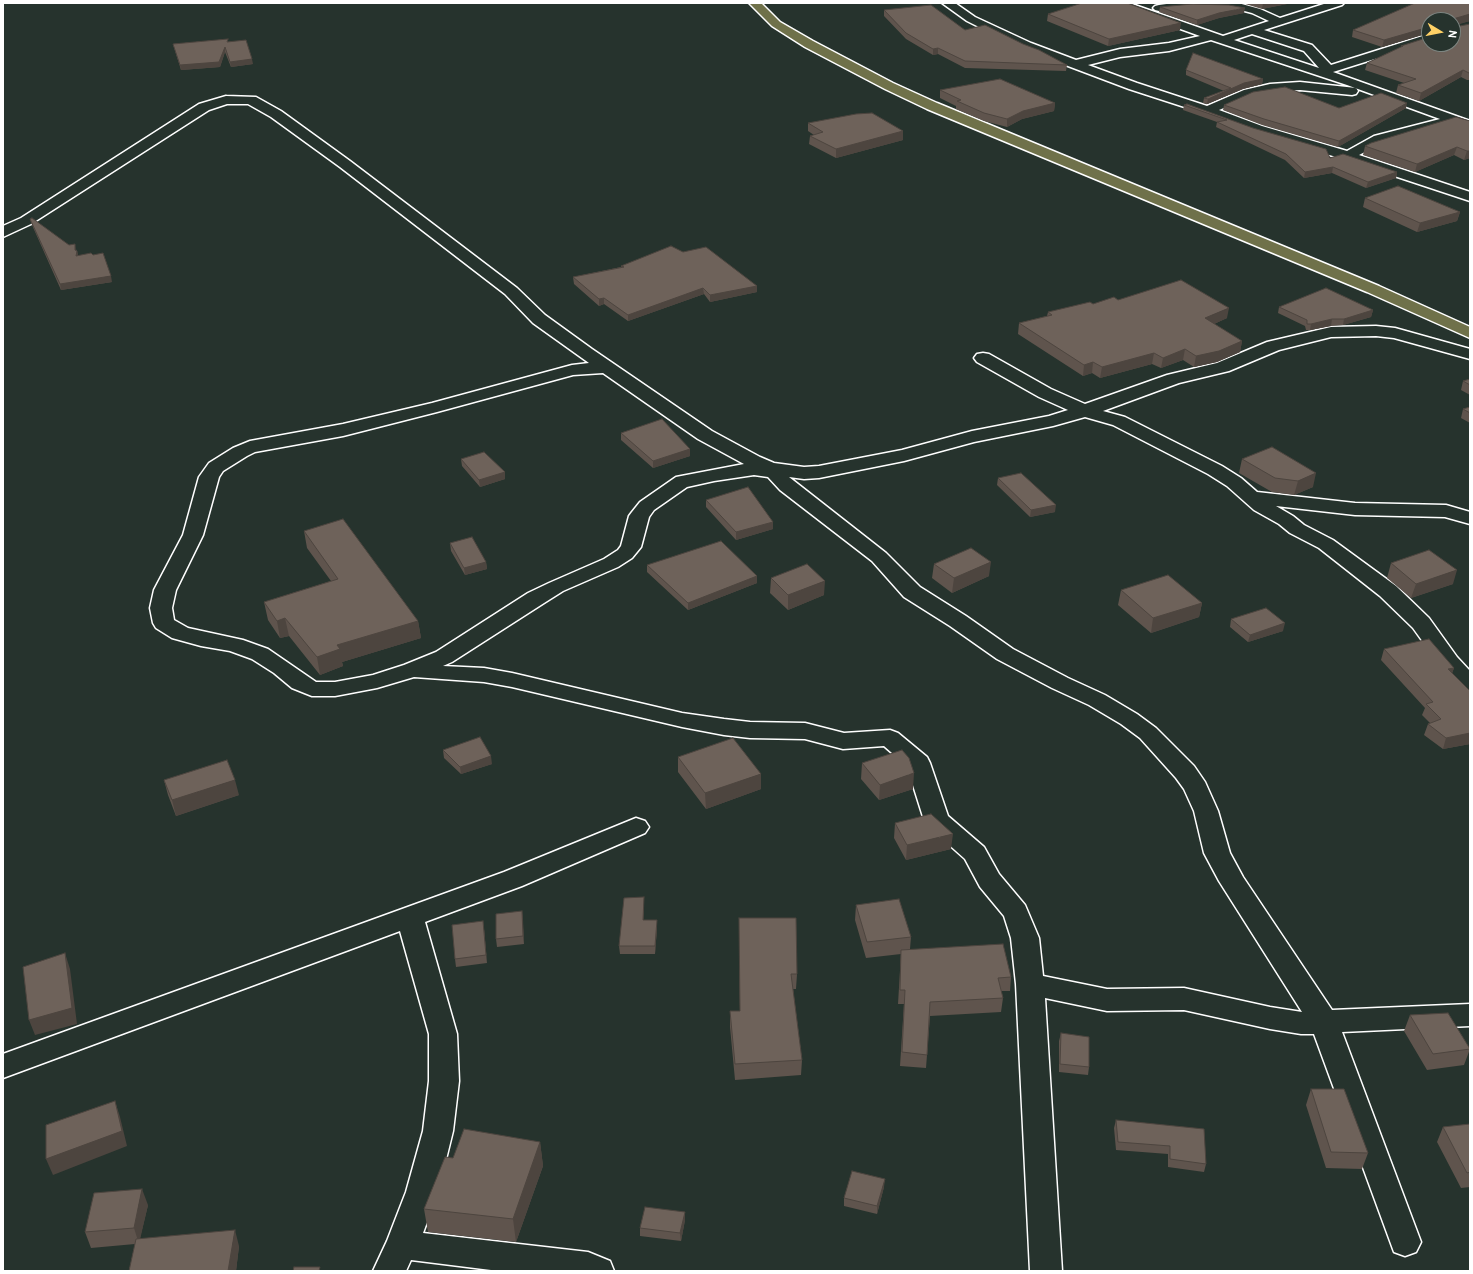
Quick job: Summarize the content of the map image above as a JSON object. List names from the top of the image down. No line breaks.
{"north":"right"}
